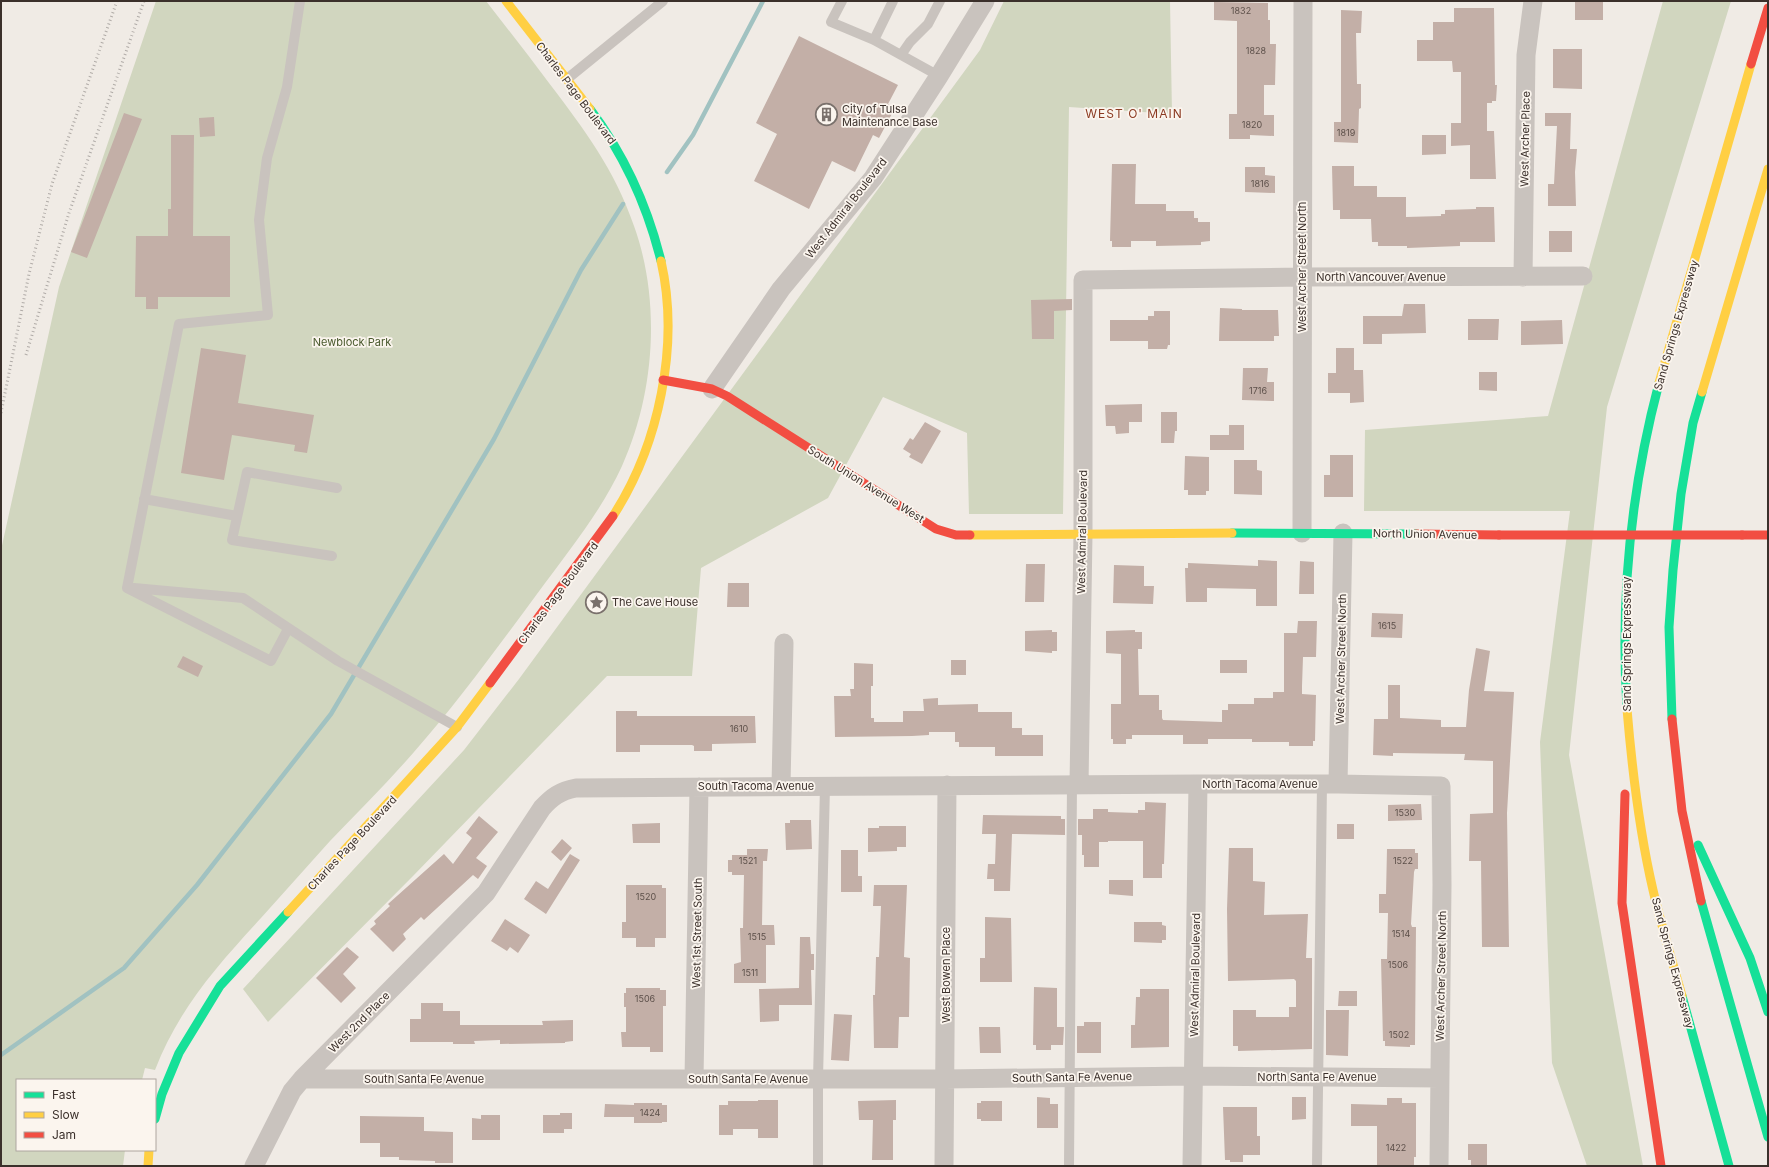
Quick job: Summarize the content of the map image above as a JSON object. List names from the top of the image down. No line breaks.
{"streets":{"main road":["Charles Page Boulevard","Sand Springs Expressway","South Union Avenue West","North Union Avenue"],"street":["West Archer Place","West Admiral Boulevard","West Archer Street North","North Vancouver Avenue","North Tacoma Avenue","South Tacoma Avenue","West 1st Street South","West Bowen Place","West 2nd Place","South Santa Fe Avenue","North Santa Fe Avenue"]},"crossings":[["Charles Page Boulevard","South Union Avenue West"],["West Archer Place","North Vancouver Avenue"],["West Admiral Boulevard","North Vancouver Avenue"],["West Admiral Boulevard","South Union Avenue West"],["West Admiral Boulevard","North Union Avenue"],["West Admiral Boulevard","North Tacoma Avenue"],["West Admiral Boulevard","South Tacoma Avenue"],["West Admiral Boulevard","South Santa Fe Avenue"],["West Admiral Boulevard","North Santa Fe Avenue"],["West Archer Street North","North Vancouver Avenue"],["West Archer Street North","North Union Avenue"],["West Archer Street North","North Tacoma Avenue"],["West Archer Street North","North Santa Fe Avenue"],["South Union Avenue West","North Union Avenue"],["North Tacoma Avenue","South Tacoma Avenue"],["South Tacoma Avenue","West 1st Street South"],["South Tacoma Avenue","West Bowen Place"],["South Tacoma Avenue","West 2nd Place"],["West 1st Street South","South Santa Fe Avenue"],["West Bowen Place","South Santa Fe Avenue"],["West 2nd Place","South Santa Fe Avenue"],["South Santa Fe Avenue","North Santa Fe Avenue"]],"districts":["WEST O' MAIN"],"parks":["Newblock Park"],"places":{"building":["City of Tulsa Maintenance Base"],"place":["The Cave House"]},"house_numbers":["1832","1828","1820","1819","1816","1716","1615","1610","1530","1521","1522","1520","1514","1515","1506","1511","1506","1502","1424","1422"],"legend":["Fast","Slow","Jam"]}
